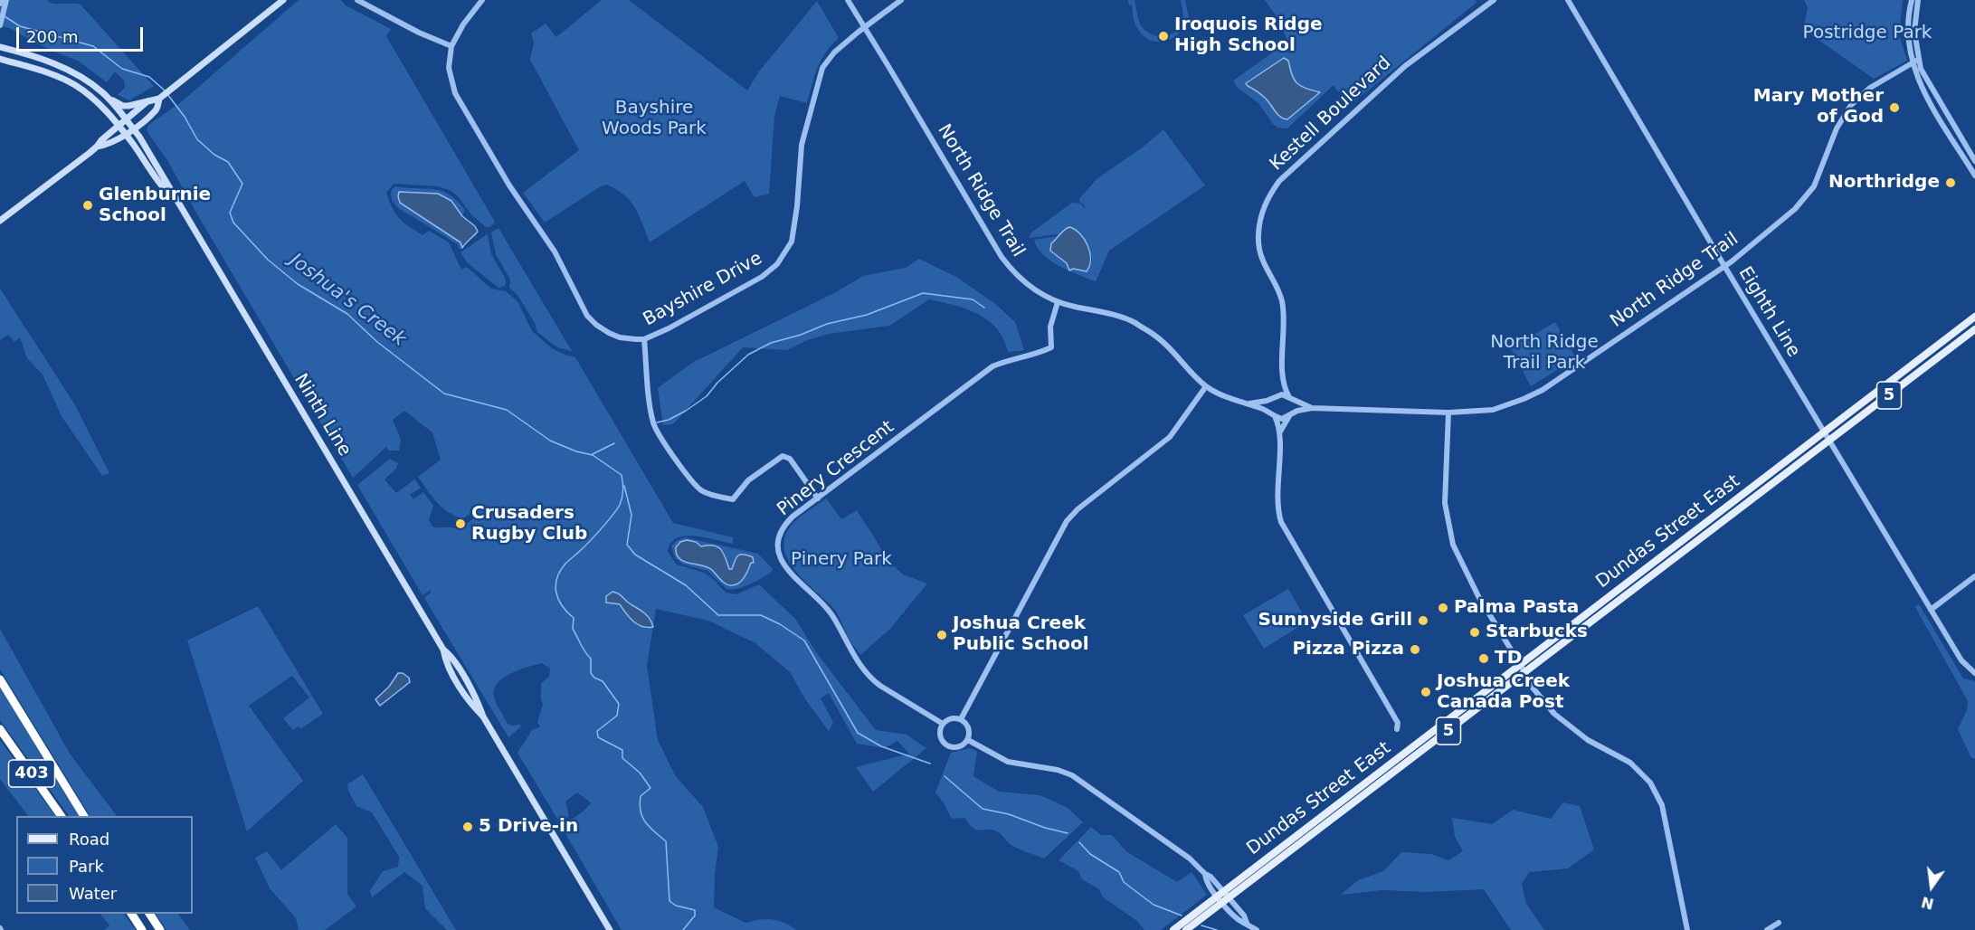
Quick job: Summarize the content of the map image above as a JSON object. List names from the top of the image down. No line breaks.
{"streets":{"highway":["403"],"main road":["5","Ninth Line","Dundas Street East"],"street":["Kestell Boulevard","North Ridge Trail","Bayshire Drive","Eighth Line","Pinery Crescent"]},"crossings":[["Kestell Boulevard","North Ridge Trail"],["North Ridge Trail","Bayshire Drive"],["North Ridge Trail","Eighth Line"],["North Ridge Trail","Pinery Crescent"],["Eighth Line","Dundas Street East"]],"water":["Joshua's Creek"],"parks":["Postridge Park","Bayshire Woods Park","North Ridge Trail Park","Pinery Park"],"places":["Iroquois Ridge High School","Mary Mother of God","Northridge","Glenburnie School","Crusaders Rugby Club","Palma Pasta","Sunnyside Grill","Starbucks","Joshua Creek Public School","Pizza Pizza","TD","Joshua Creek Canada Post","5 Drive-in"],"legend":["Road","Park","Water"],"scale_bar":"200 m","north":"bottom"}
